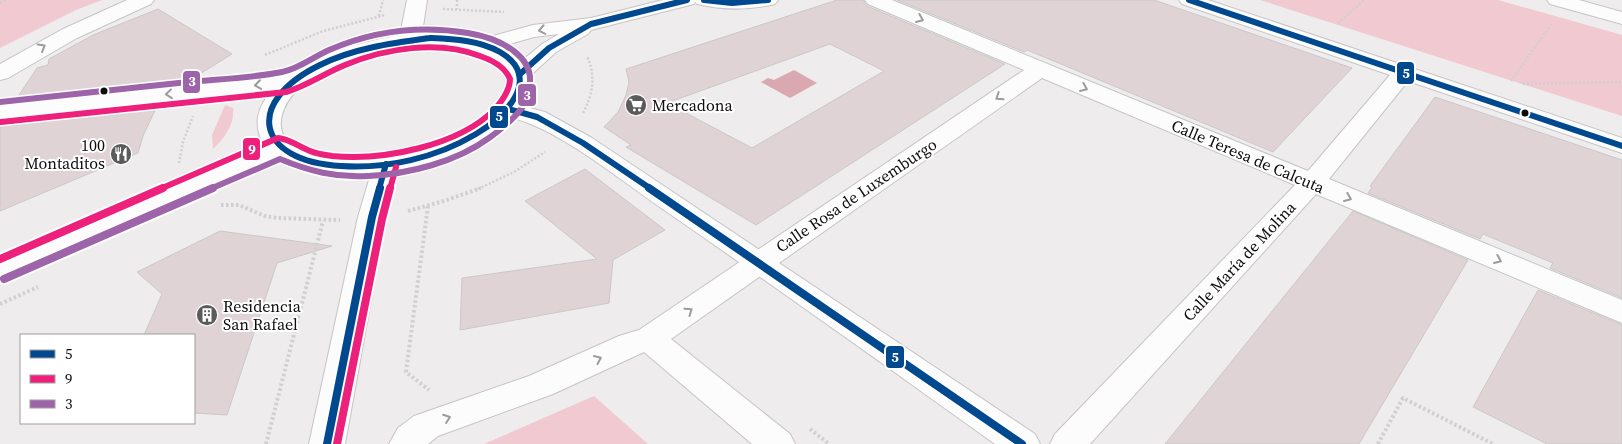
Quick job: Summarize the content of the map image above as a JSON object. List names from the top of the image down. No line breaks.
{"streets":{"street":["Calle Teresa de Calcuta","Calle Rosa de Luxemburgo","Calle María de Molina"]},"crossings":[["Calle Teresa de Calcuta","Calle Rosa de Luxemburgo"],["Calle Teresa de Calcuta","Calle María de Molina"]],"places":{"supermarket":["Mercadona"],"restaurant":["100 Montaditos"],"building":["Residencia San Rafael"]},"lines":["transit line 5","transit line 3","transit line 9"],"legend":["5","9","3"]}
